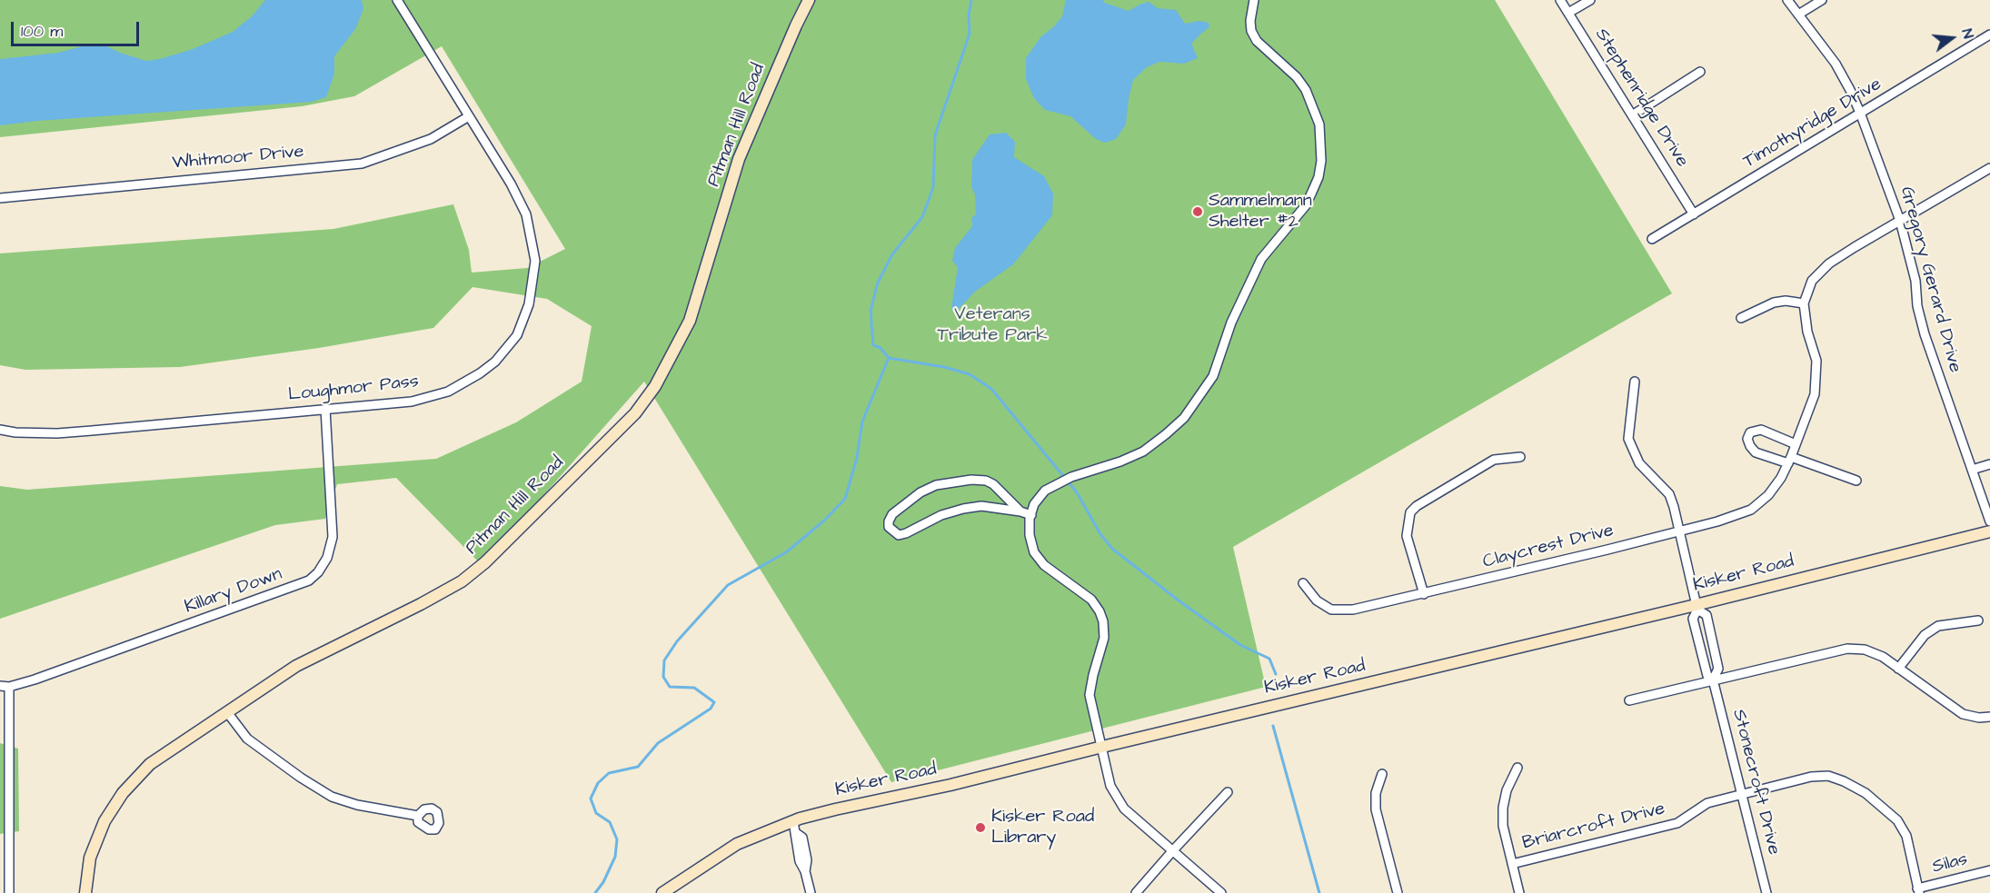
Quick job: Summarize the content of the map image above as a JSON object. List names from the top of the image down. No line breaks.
{"streets":{"main road":["Pitman Hill Road","Kisker Road"],"street":["Stephenridge Drive","Timothyridge Drive","Whitmoor Drive","Gregory Gerard Drive","Loughmor Pass","Claycrest Drive","Killary Down","Stonecroft Drive","Briarcroft Drive","Silas"]},"crossings":[["Stephenridge Drive","Timothyridge Drive"],["Timothyridge Drive","Gregory Gerard Drive"],["Whitmoor Drive","Loughmor Pass"],["Gregory Gerard Drive","Claycrest Drive"],["Loughmor Pass","Killary Down"],["Kisker Road","Stonecroft Drive"],["Stonecroft Drive","Briarcroft Drive"],["Briarcroft Drive","Silas"]],"parks":["Veterans Tribute Park"],"places":["Sammelmann Shelter #2","Kisker Road Library"],"scale_bar":"100 m","north":"right"}
